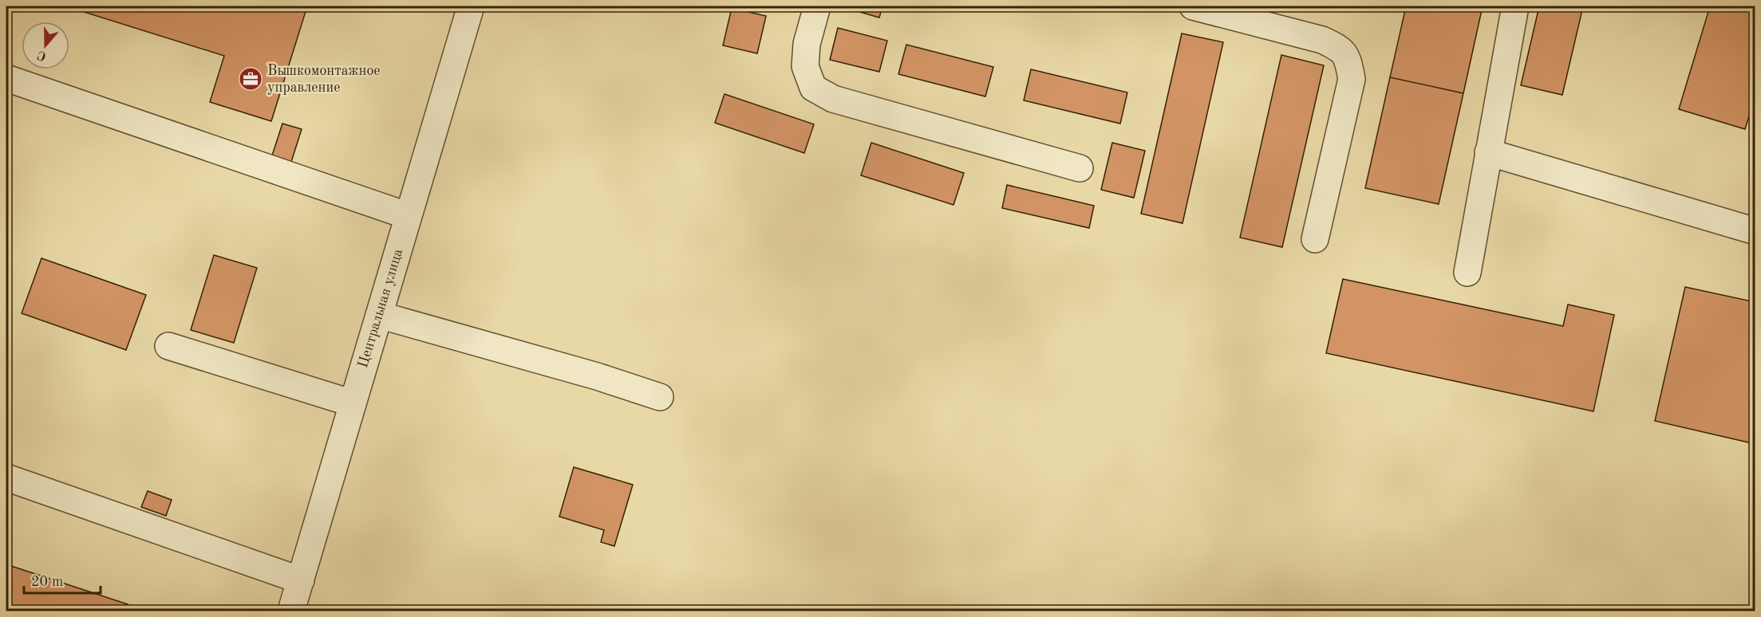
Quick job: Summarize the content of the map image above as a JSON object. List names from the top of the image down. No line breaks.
{"streets":{"street":["Центральная улица"]},"places":{"office":["Вышкомонтажное управление"]},"scale_bar":"20 m","north":"bottom"}
